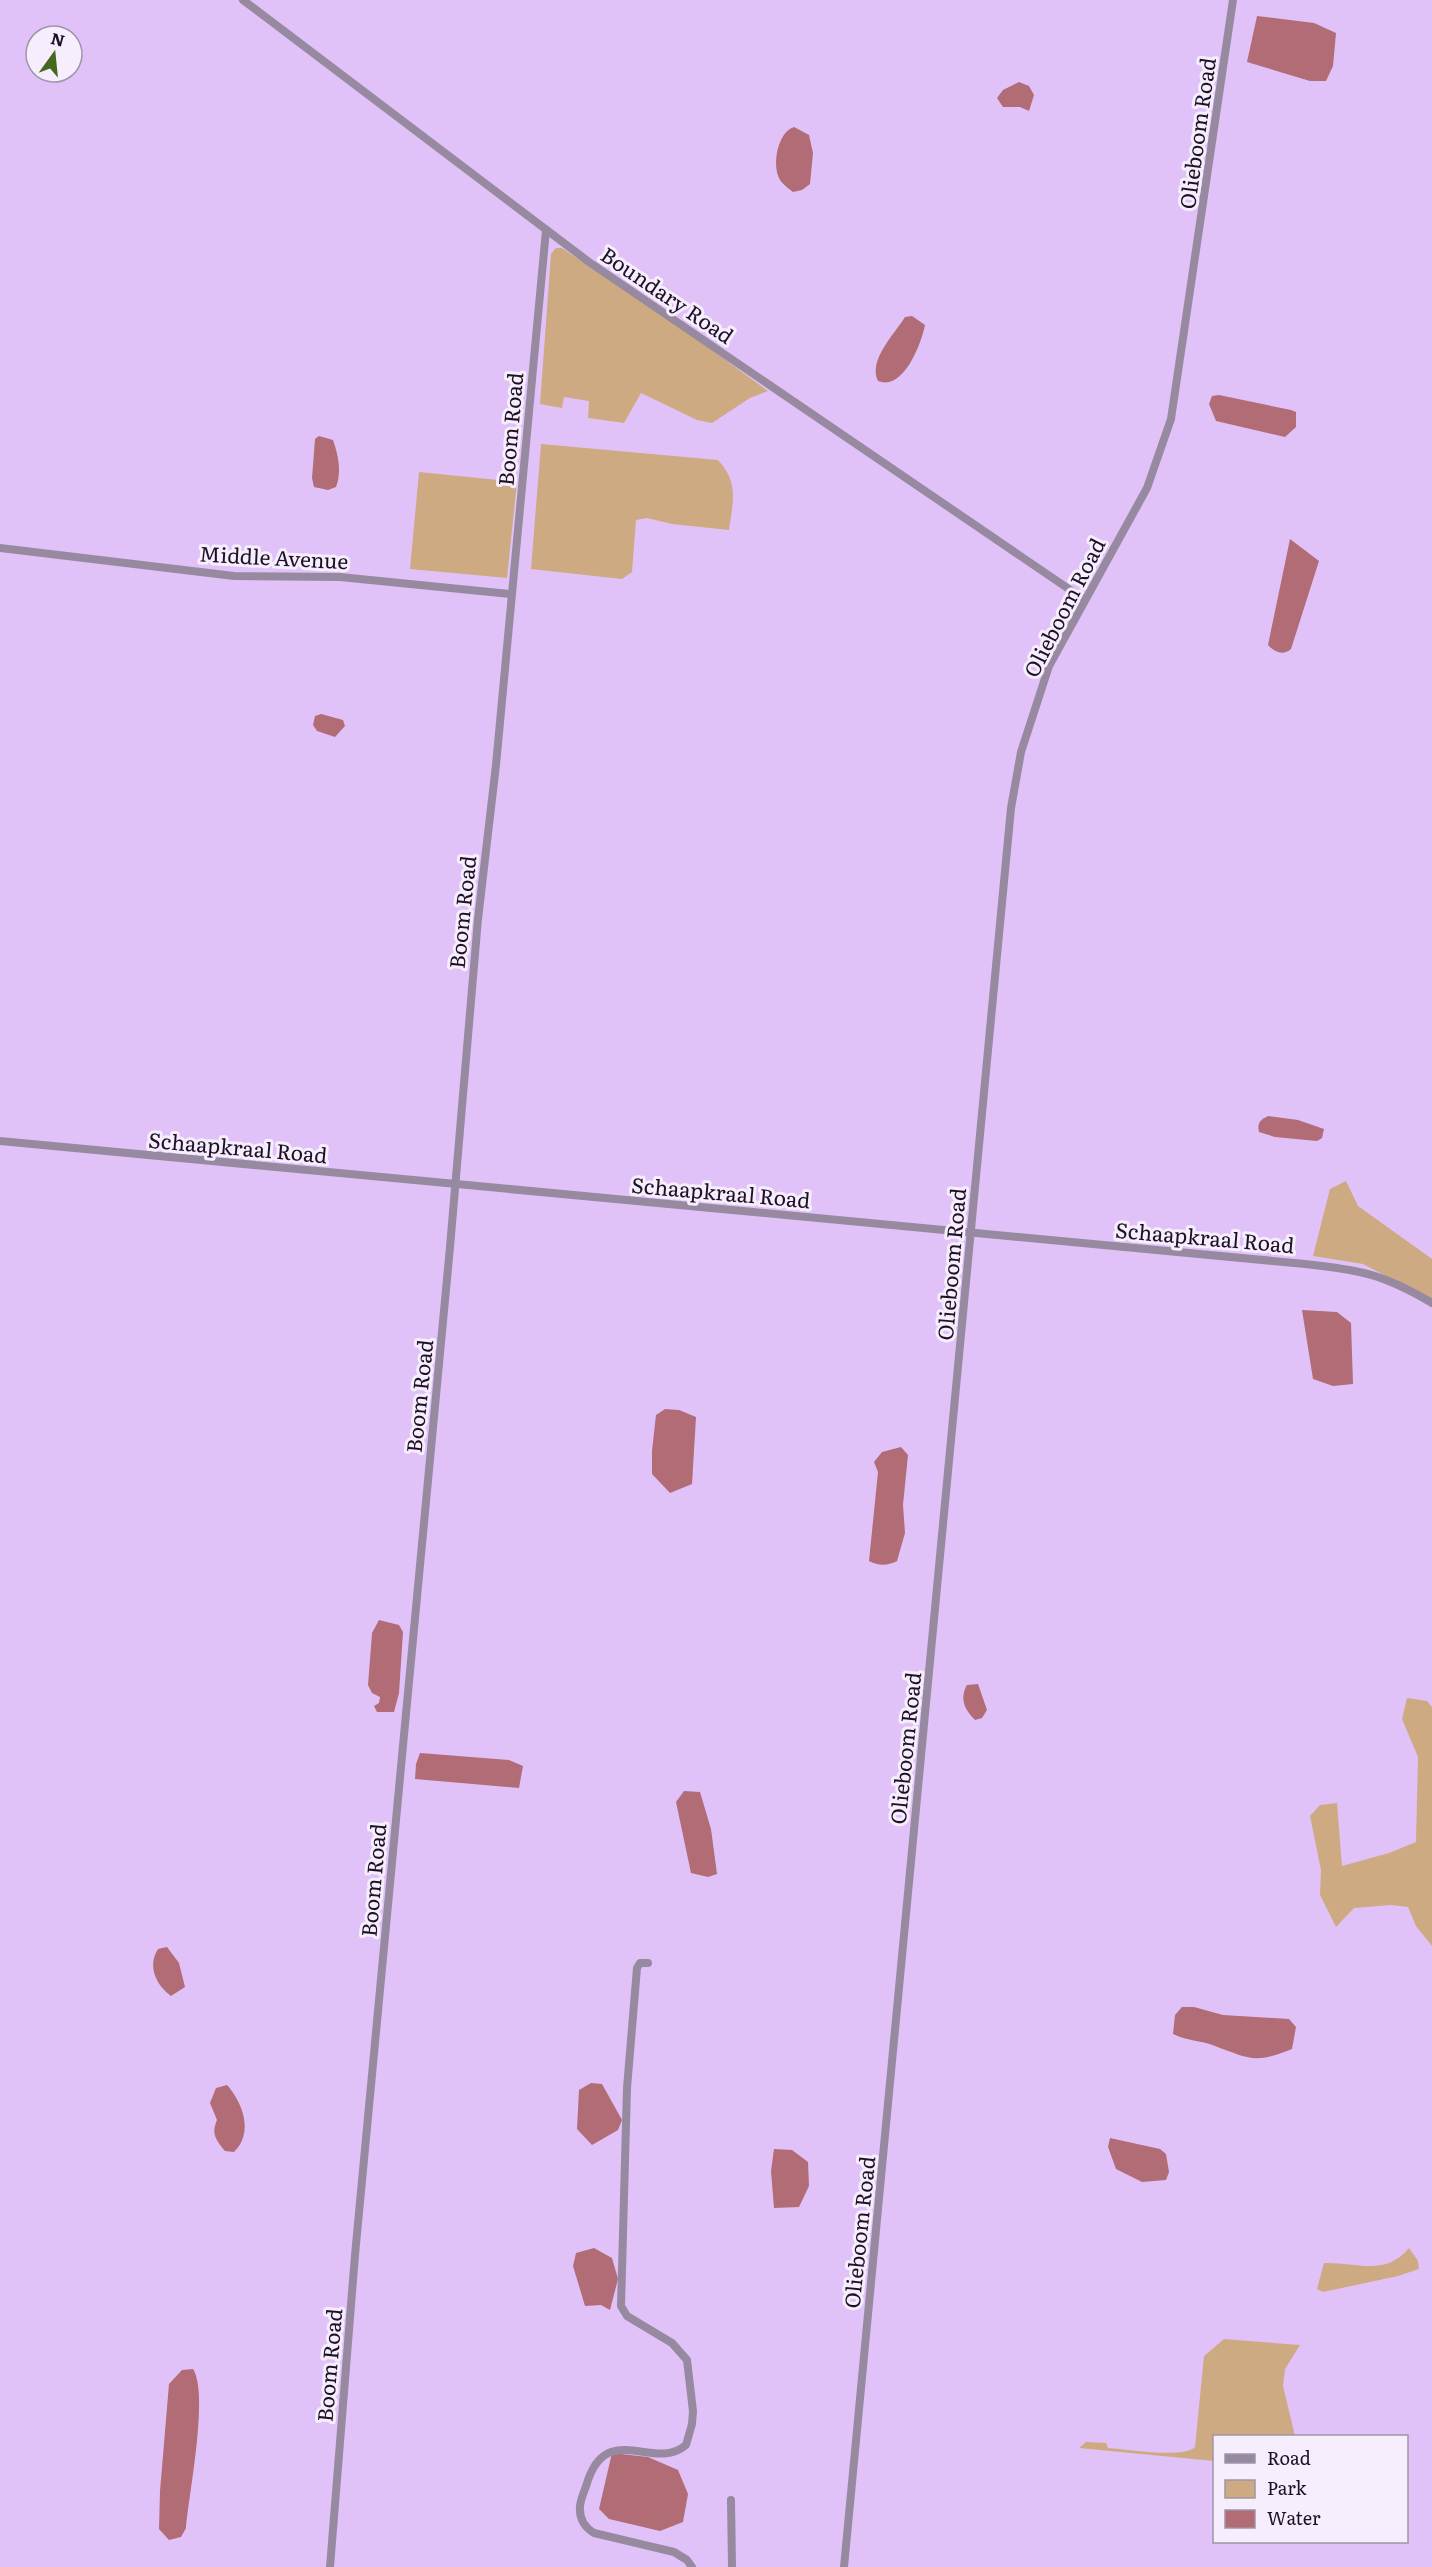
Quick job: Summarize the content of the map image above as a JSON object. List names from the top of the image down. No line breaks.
{"streets":{"street":["Olieboom Road","Boundary Road","Boom Road","Middle Avenue","Schaapkraal Road"]},"crossings":[["Olieboom Road","Boundary Road"],["Olieboom Road","Schaapkraal Road"],["Boundary Road","Boom Road"],["Boom Road","Middle Avenue"],["Boom Road","Schaapkraal Road"]],"legend":["Road","Park","Water"],"north":"top"}
